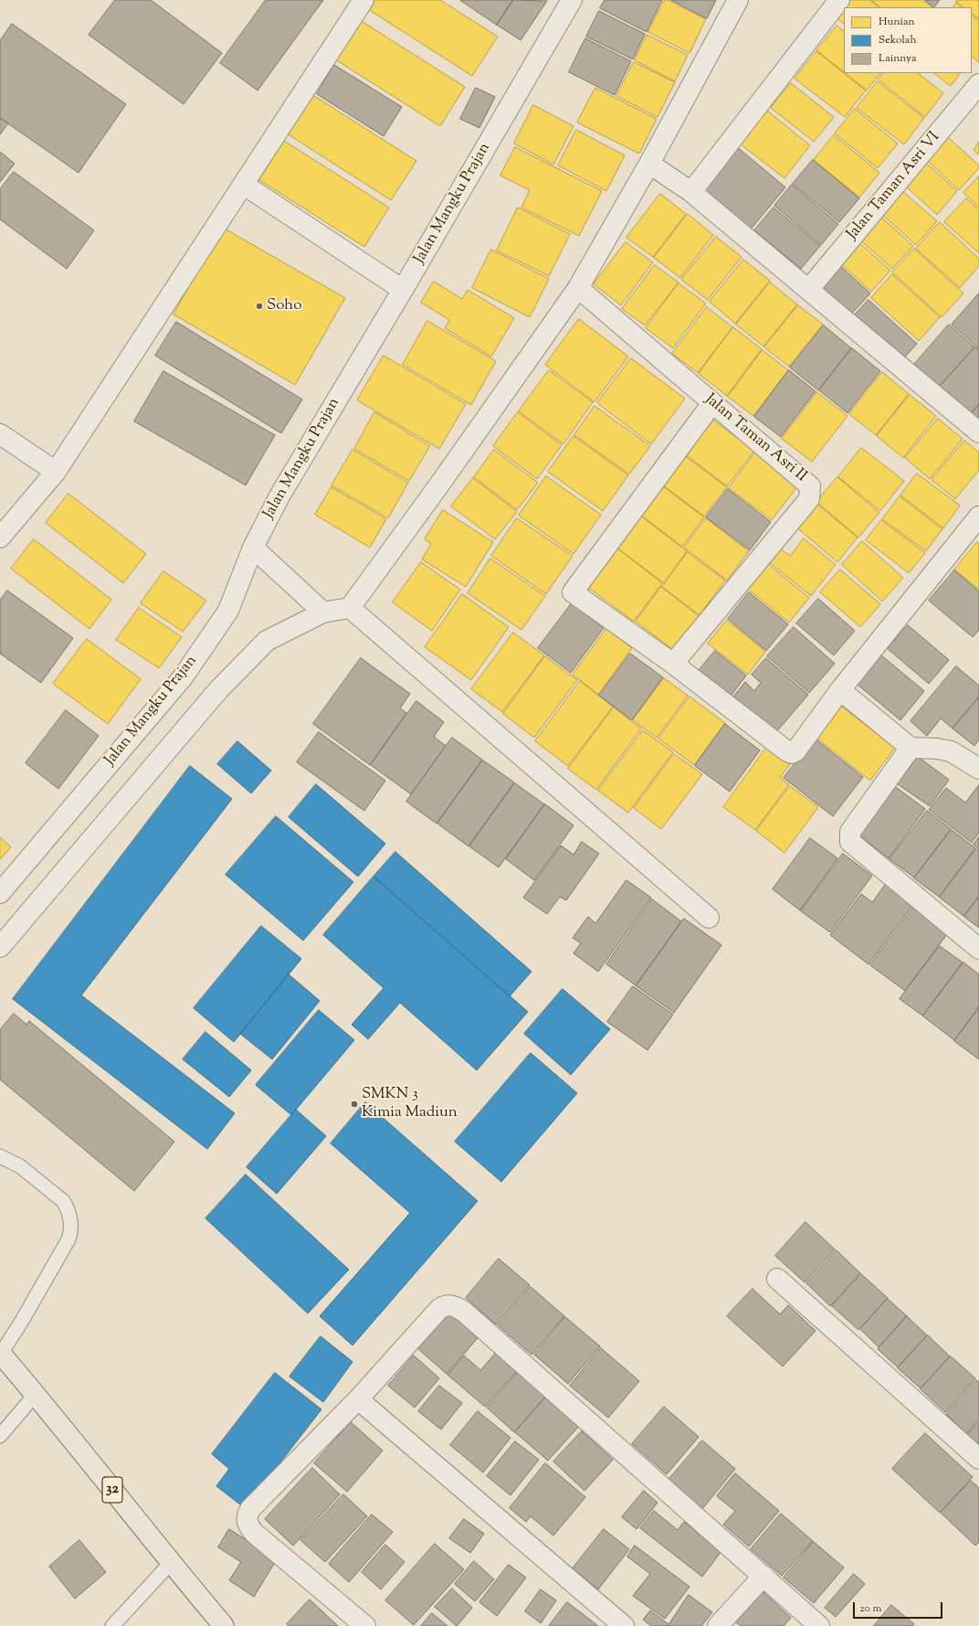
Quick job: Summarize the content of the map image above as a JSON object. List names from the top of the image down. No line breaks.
{"streets":{"highway":["32"],"street":["Jalan Taman Asri VI","Jalan Mangku Prajan","Jalan Taman Asri II"]},"places":["Soho","SMKN 3 Kimia Madiun"],"legend":["Hunian","Sekolah","Lainnya"],"scale_bar":"20 m"}
